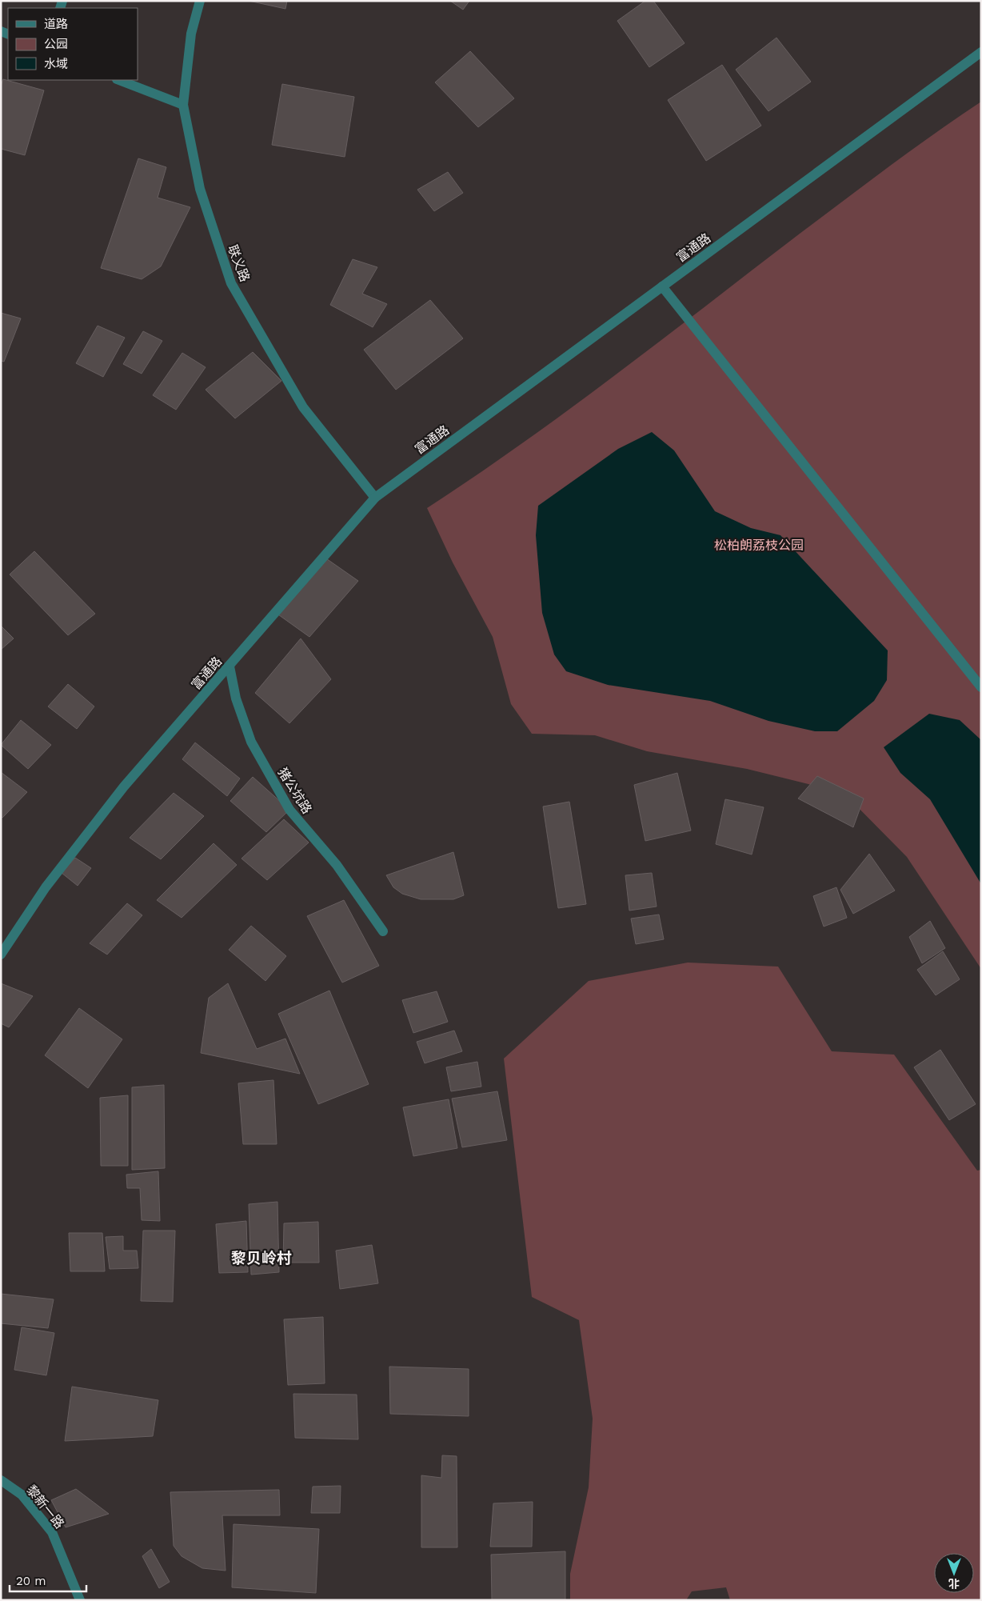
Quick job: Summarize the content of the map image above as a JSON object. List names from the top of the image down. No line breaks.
{"streets":{"street":["富通路","联义路","猪公坑路","黎新一路"]},"crossings":[["富通路","联义路"],["富通路","猪公坑路"]],"districts":["黎贝岭村"],"parks":["松柏朗荔枝公园"],"legend":["道路","公园","水域"],"scale_bar":"20 m","north":"bottom"}
